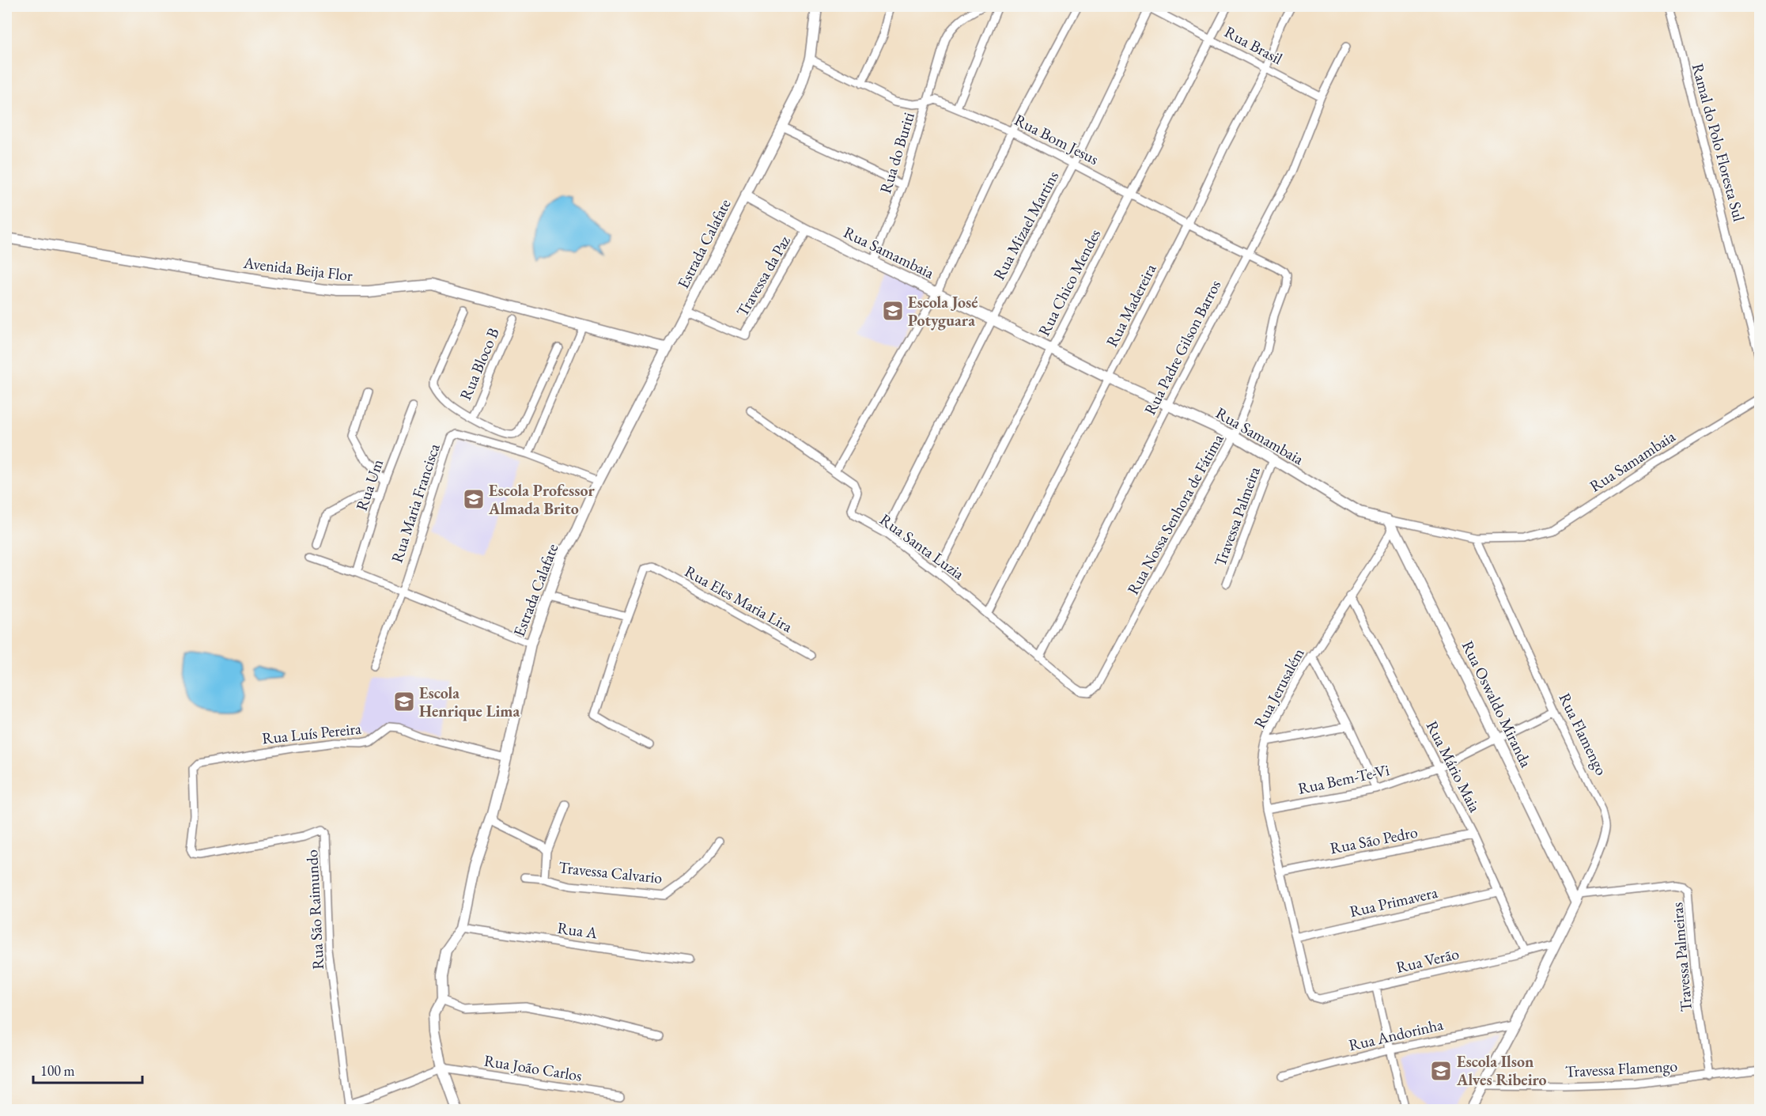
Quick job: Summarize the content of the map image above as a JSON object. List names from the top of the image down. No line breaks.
{"streets":{"street":["Rua Brasil","Rua Bom Jesus","Ramal do Polo Floresta Sul","Rua do Buriti","Rua Mizael Martins","Estrada Calafate","Rua Samambaia","Avenida Beija Flor","Travessa da Paz","Rua Chico Mendes","Rua Madereira","Rua Padre Gilson Barros","Rua Bloco B","Rua Um","Rua Maria Francisca","Rua Nossa Senhora de Fátima","Travessa Palmeira","Rua Santa Luzia","Rua Eles Maria Lira","Rua Jerusalém","Rua Oswaldo Miranda","Rua Luís Pereira","Rua Flamengo","Rua Mário Maia","Rua Bem-Te-Vi","Rua São Pedro","Travessa Calvario","Rua Primavera","Rua São Raimundo","Rua A","Travessa Palmeiras","Rua Verão","Rua Andorinha","Rua João Carlos","Travessa Flamengo"]},"crossings":[["Rua Brasil","Rua Mizael Martins"],["Rua Brasil","Rua Chico Mendes"],["Rua Brasil","Rua Madereira"],["Rua Brasil","Rua Padre Gilson Barros"],["Rua Bom Jesus","Rua do Buriti"],["Rua Bom Jesus","Rua Mizael Martins"],["Rua Bom Jesus","Estrada Calafate"],["Rua Bom Jesus","Rua Chico Mendes"],["Rua Bom Jesus","Rua Madereira"],["Rua Bom Jesus","Rua Padre Gilson Barros"],["Rua Bom Jesus","Rua Nossa Senhora de Fátima"],["Rua do Buriti","Rua Samambaia"],["Rua Mizael Martins","Rua Samambaia"],["Rua Mizael Martins","Rua Santa Luzia"],["Estrada Calafate","Rua Samambaia"],["Estrada Calafate","Avenida Beija Flor"],["Estrada Calafate","Travessa da Paz"],["Estrada Calafate","Rua Maria Francisca"],["Estrada Calafate","Rua Luís Pereira"],["Estrada Calafate","Travessa Calvario"],["Estrada Calafate","Rua A"],["Estrada Calafate","Rua João Carlos"],["Rua Samambaia","Travessa da Paz"],["Rua Samambaia","Rua Chico Mendes"],["Rua Samambaia","Rua Madereira"],["Rua Samambaia","Rua Padre Gilson Barros"],["Rua Samambaia","Rua Nossa Senhora de Fátima"],["Rua Samambaia","Travessa Palmeira"],["Rua Samambaia","Rua Jerusalém"],["Rua Samambaia","Rua Oswaldo Miranda"],["Rua Samambaia","Rua Flamengo"],["Rua Chico Mendes","Rua Santa Luzia"],["Rua Madereira","Rua Santa Luzia"],["Rua Padre Gilson Barros","Rua Santa Luzia"],["Rua Nossa Senhora de Fátima","Rua Santa Luzia"],["Rua Jerusalém","Rua Oswaldo Miranda"],["Rua Jerusalém","Rua Mário Maia"],["Rua Jerusalém","Rua Bem-Te-Vi"],["Rua Jerusalém","Rua São Pedro"],["Rua Jerusalém","Rua Primavera"],["Rua Jerusalém","Rua Verão"],["Rua Oswaldo Miranda","Rua Flamengo"],["Rua Oswaldo Miranda","Rua Bem-Te-Vi"],["Rua Oswaldo Miranda","Travessa Palmeiras"],["Rua Luís Pereira","Rua São Raimundo"],["Rua Flamengo","Rua Bem-Te-Vi"],["Rua Flamengo","Travessa Palmeiras"],["Rua Flamengo","Rua Verão"],["Rua Flamengo","Rua Andorinha"],["Rua Flamengo","Travessa Flamengo"],["Rua Mário Maia","Rua Bem-Te-Vi"],["Rua Mário Maia","Rua São Pedro"],["Rua Mário Maia","Rua Primavera"],["Rua Mário Maia","Rua Verão"],["Travessa Palmeiras","Travessa Flamengo"]],"places":{"school or university":["Escola José Potyguara","Escola Professor Almada Brito","Escola Henrique Lima","Escola Ilson Alves Ribeiro"]},"scale_bar":"100 m"}
